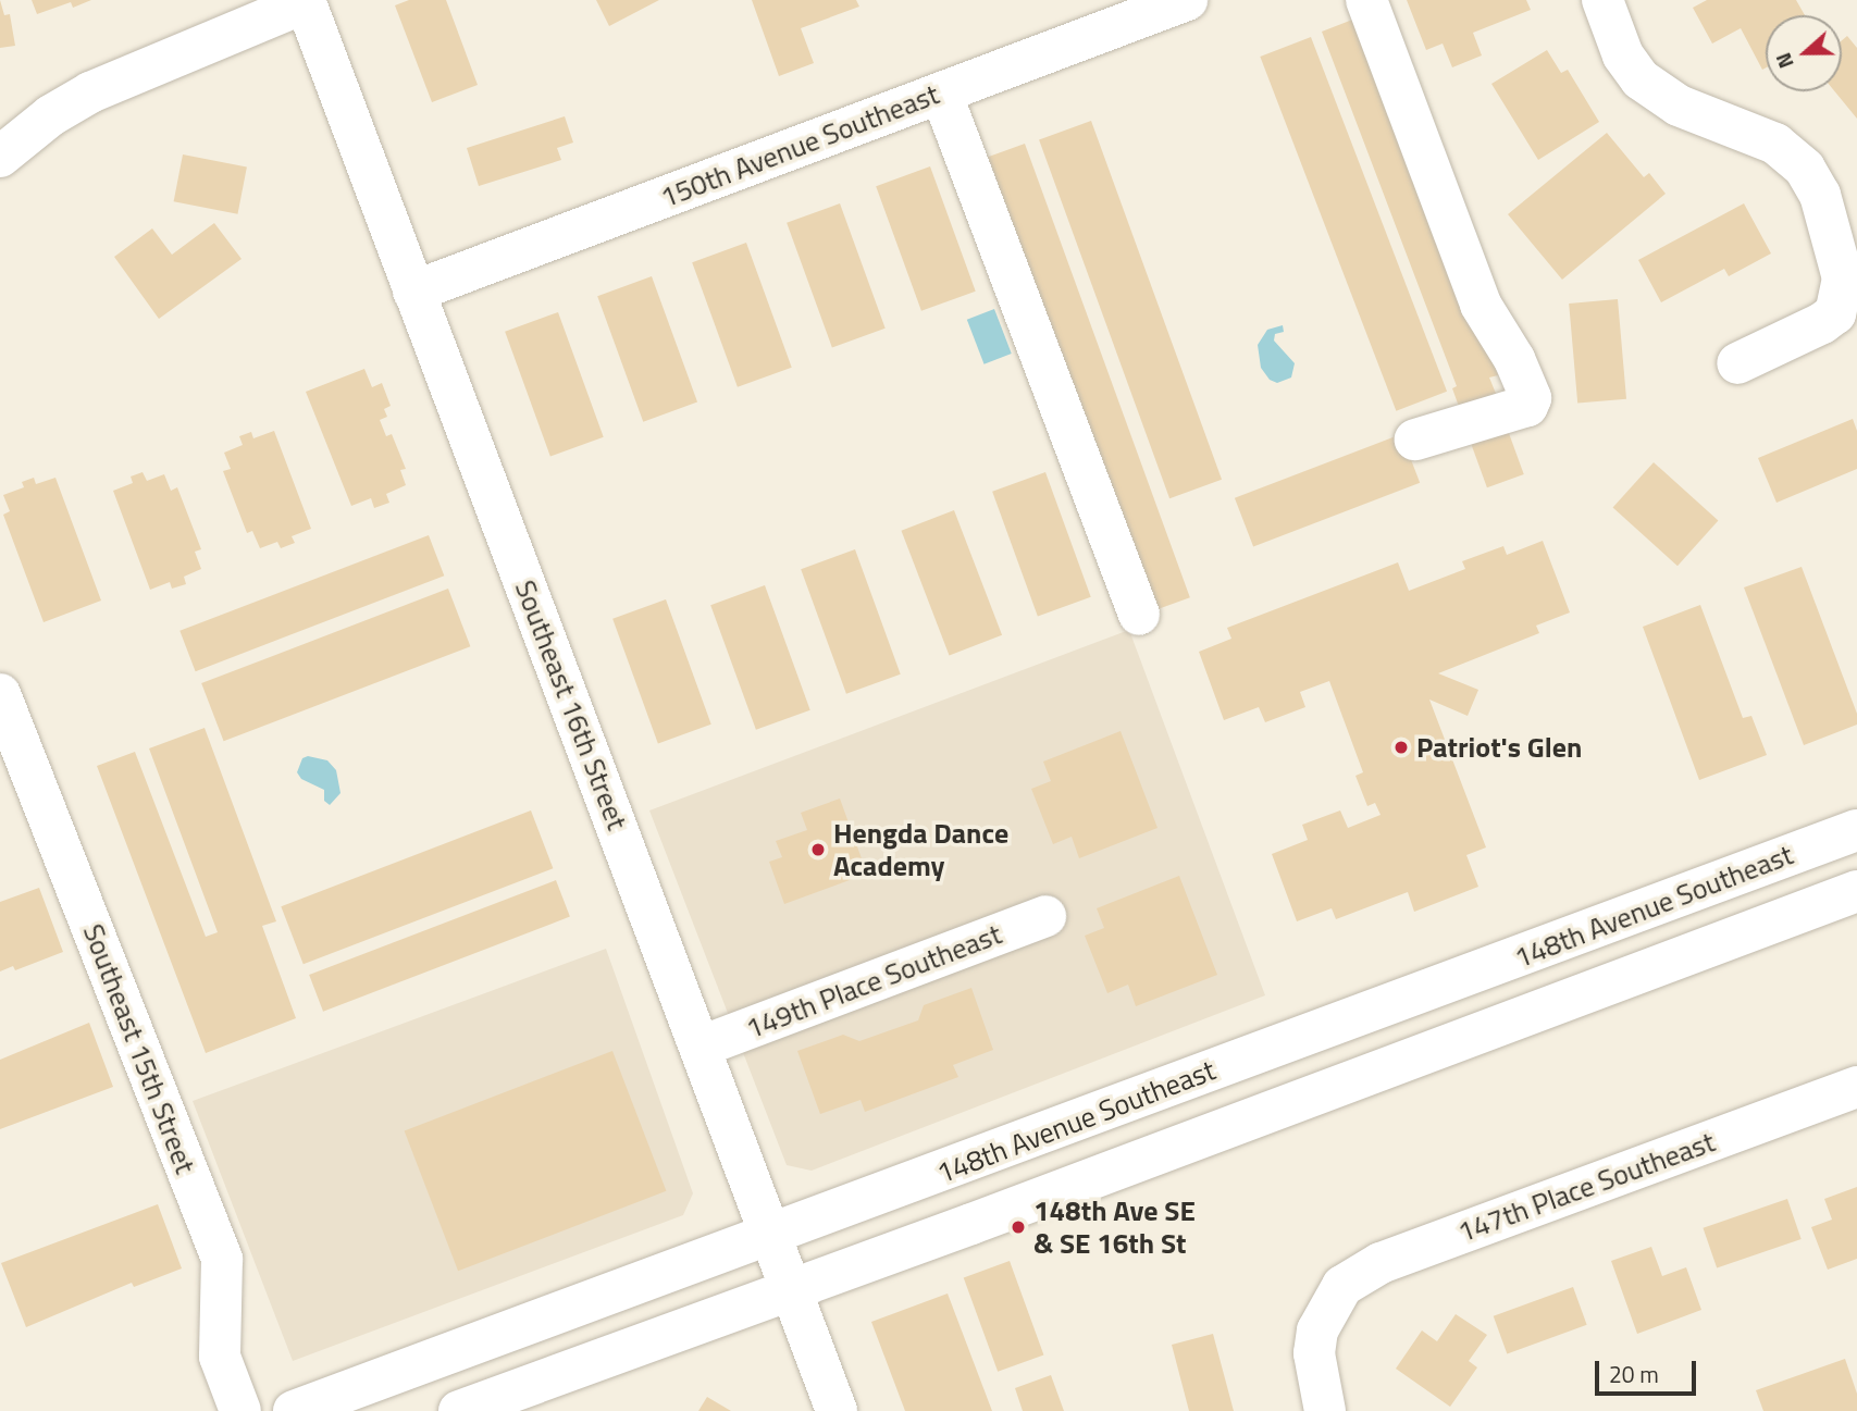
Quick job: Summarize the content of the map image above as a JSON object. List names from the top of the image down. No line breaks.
{"streets":{"street":["150th Avenue Southeast","Southeast 16th Street","148th Avenue Southeast","149th Place Southeast","Southeast 15th Street","147th Place Southeast"]},"crossings":[["150th Avenue Southeast","Southeast 16th Street"],["Southeast 16th Street","148th Avenue Southeast"],["Southeast 16th Street","149th Place Southeast"]],"places":["Patriot's Glen","Hengda Dance Academy","148th Ave SE & SE 16th St"],"scale_bar":"20 m","north":"left"}
